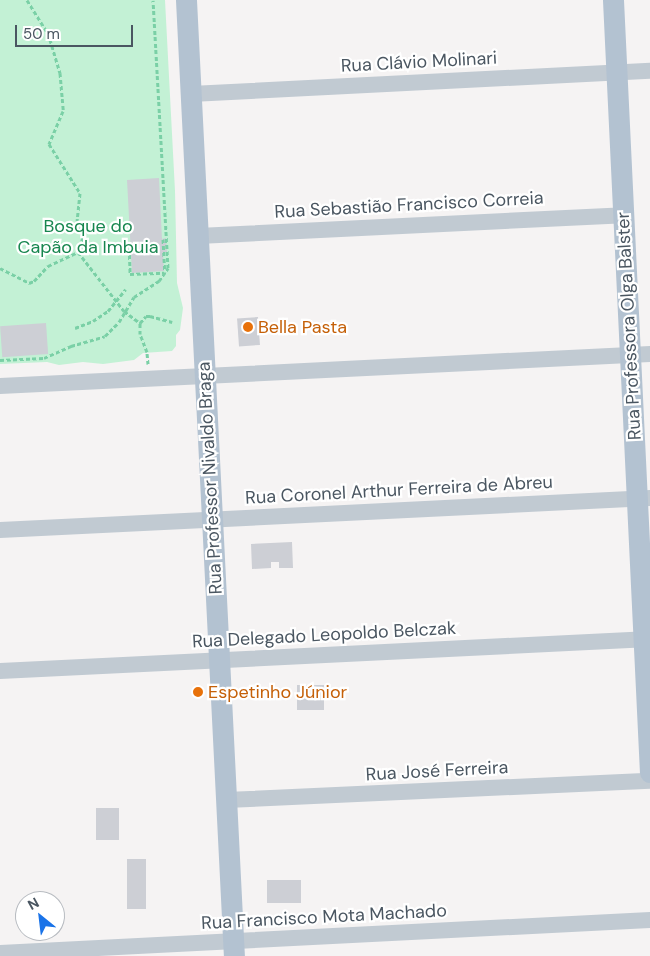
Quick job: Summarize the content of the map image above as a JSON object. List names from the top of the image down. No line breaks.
{"streets":{"main road":["Rua Professora Olga Balster","Rua Professor Nivaldo Braga"],"street":["Rua Clávio Molinari","Rua Sebastião Francisco Correia","Rua Coronel Arthur Ferreira de Abreu","Rua Delegado Leopoldo Belczak","Rua José Ferreira","Rua Francisco Mota Machado"]},"crossings":[["Rua Clávio Molinari","Rua Professora Olga Balster"],["Rua Clávio Molinari","Rua Professor Nivaldo Braga"],["Rua Sebastião Francisco Correia","Rua Professora Olga Balster"],["Rua Sebastião Francisco Correia","Rua Professor Nivaldo Braga"],["Rua Professora Olga Balster","Rua Coronel Arthur Ferreira de Abreu"],["Rua Professora Olga Balster","Rua Delegado Leopoldo Belczak"],["Rua Professor Nivaldo Braga","Rua Coronel Arthur Ferreira de Abreu"],["Rua Professor Nivaldo Braga","Rua Delegado Leopoldo Belczak"],["Rua Professor Nivaldo Braga","Rua José Ferreira"],["Rua Professor Nivaldo Braga","Rua Francisco Mota Machado"]],"parks":["Bosque do Capão da Imbuia"],"places":["Bella Pasta","Espetinho Júnior"],"scale_bar":"50 m","north":"top left"}
